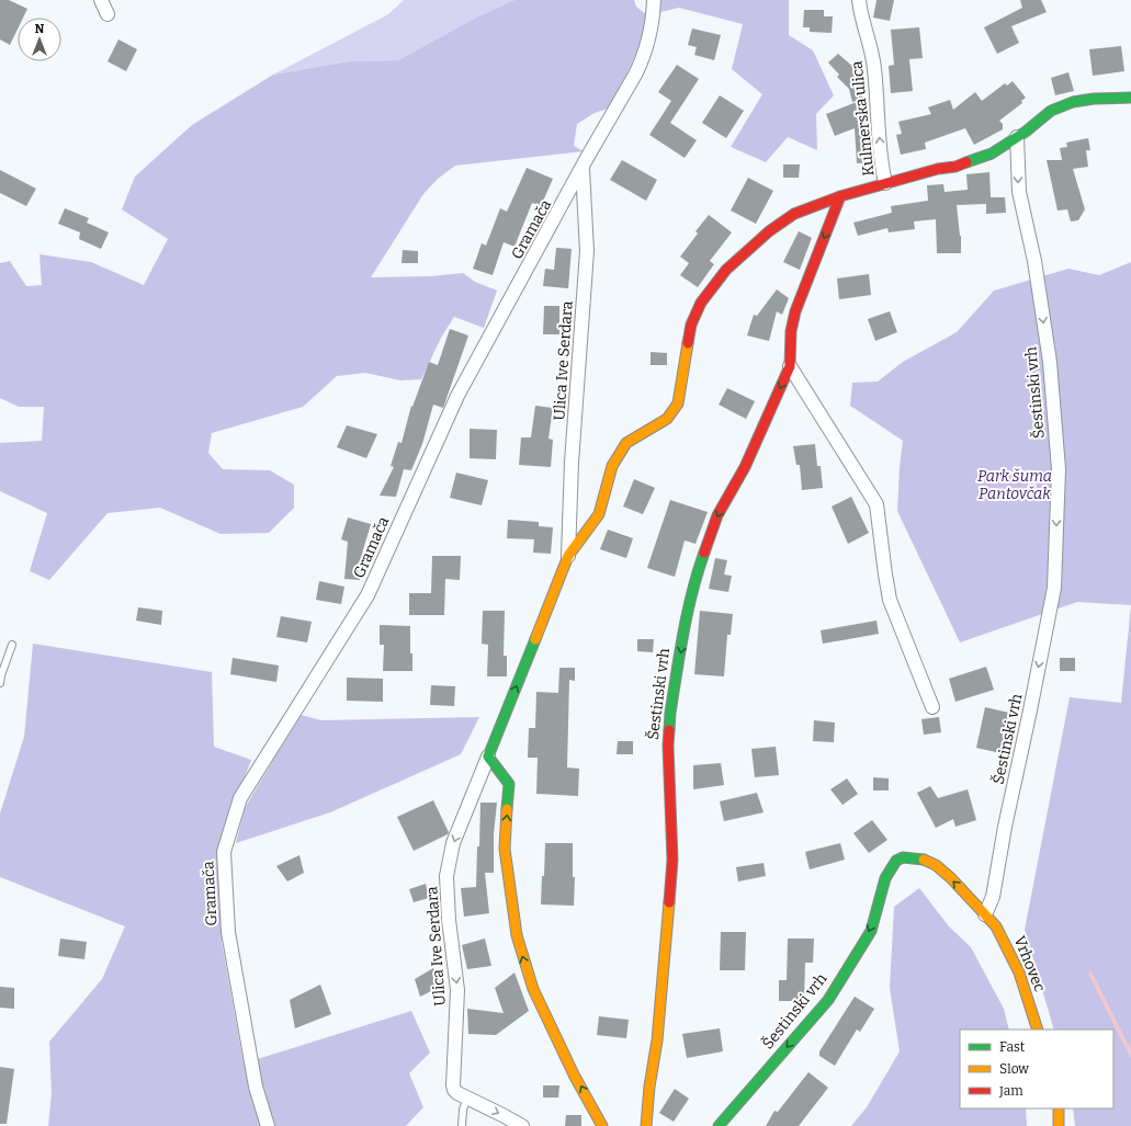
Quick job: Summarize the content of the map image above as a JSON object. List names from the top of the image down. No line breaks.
{"streets":{"street":["Kulmerska ulica","Gramača","Ulica Ive Serdara","Šestinski vrh","Vrhovec"]},"crossings":[["Kulmerska ulica","Ulica Ive Serdara"],["Gramača","Ulica Ive Serdara"],["Ulica Ive Serdara","Šestinski vrh"],["Šestinski vrh","Vrhovec"]],"one_way":["Kulmerska ulica","Šestinski vrh"],"parks":["Park šuma Pantovčak"],"legend":["Fast","Slow","Jam"],"north":"top"}
